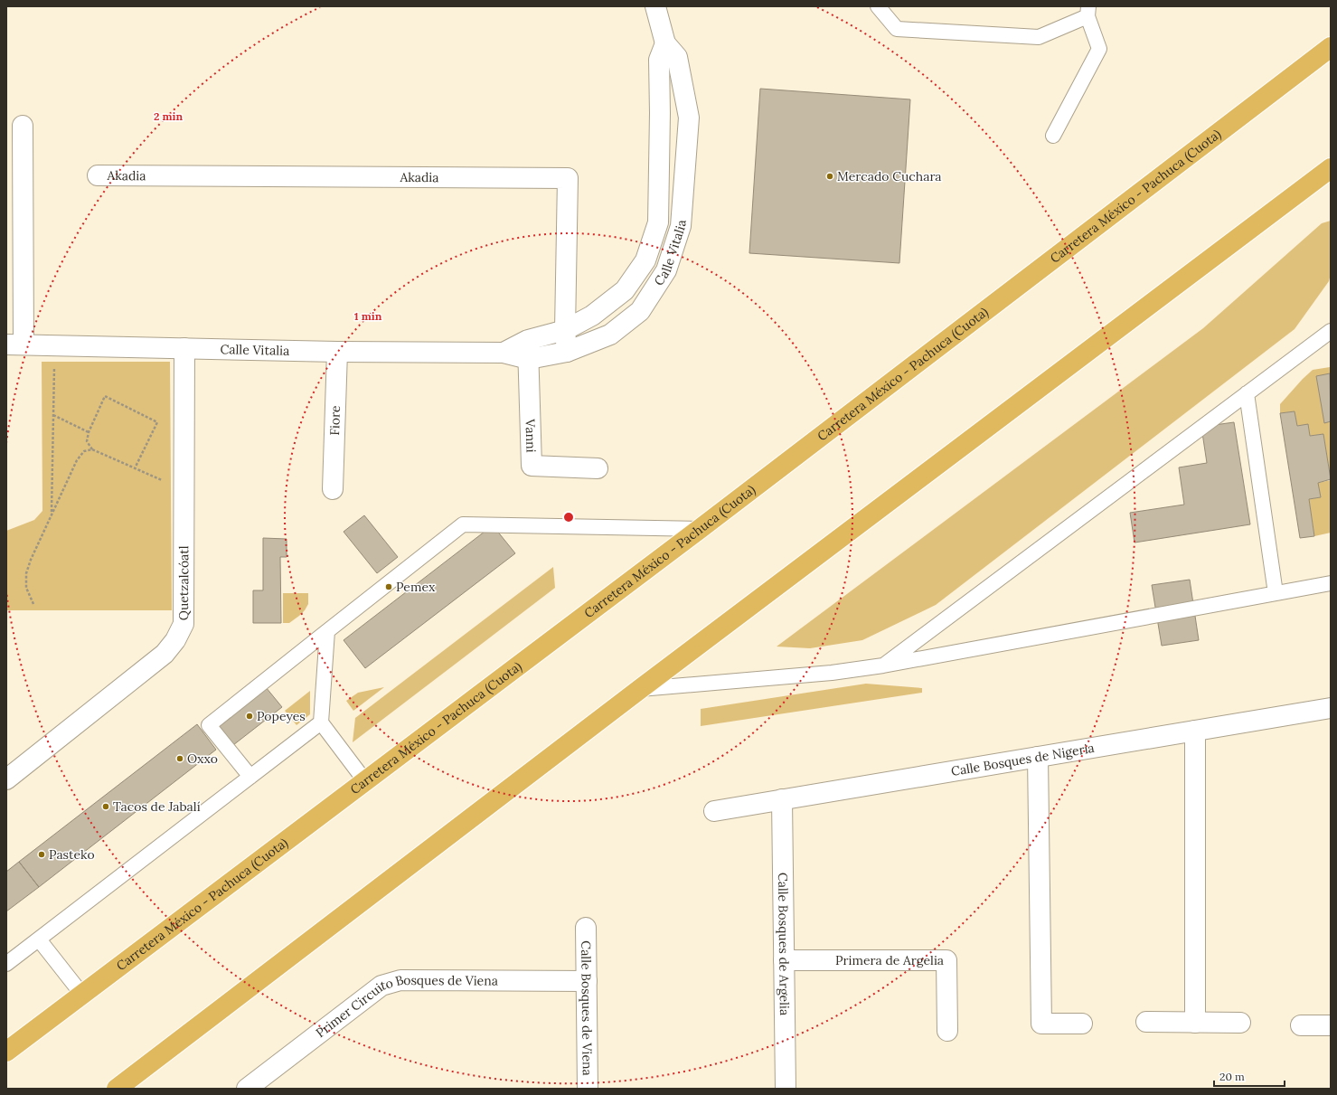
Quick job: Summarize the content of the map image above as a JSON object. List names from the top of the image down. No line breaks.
{"streets":{"highway":["Carretera México - Pachuca (Cuota)"],"street":["Akadia","Calle Vitalia","Fiore","Vanni","Quetzalcóatl","Calle Bosques de Nigeria","Calle Bosques de Argelia","Primera de Argelia","Calle Bosques de Viena","Primer Circuito Bosques de Viena"]},"crossings":[["Akadia","Calle Vitalia"],["Calle Vitalia","Fiore"],["Calle Vitalia","Vanni"],["Calle Vitalia","Quetzalcóatl"],["Calle Bosques de Nigeria","Calle Bosques de Argelia"],["Calle Bosques de Argelia","Primera de Argelia"],["Calle Bosques de Viena","Primer Circuito Bosques de Viena"]],"places":["Mercado Cuchara","Pemex","Popeyes","Oxxo","Tacos de Jabalí","Pasteko"],"scale_bar":"20 m","rings":["2 min","1 min"]}
